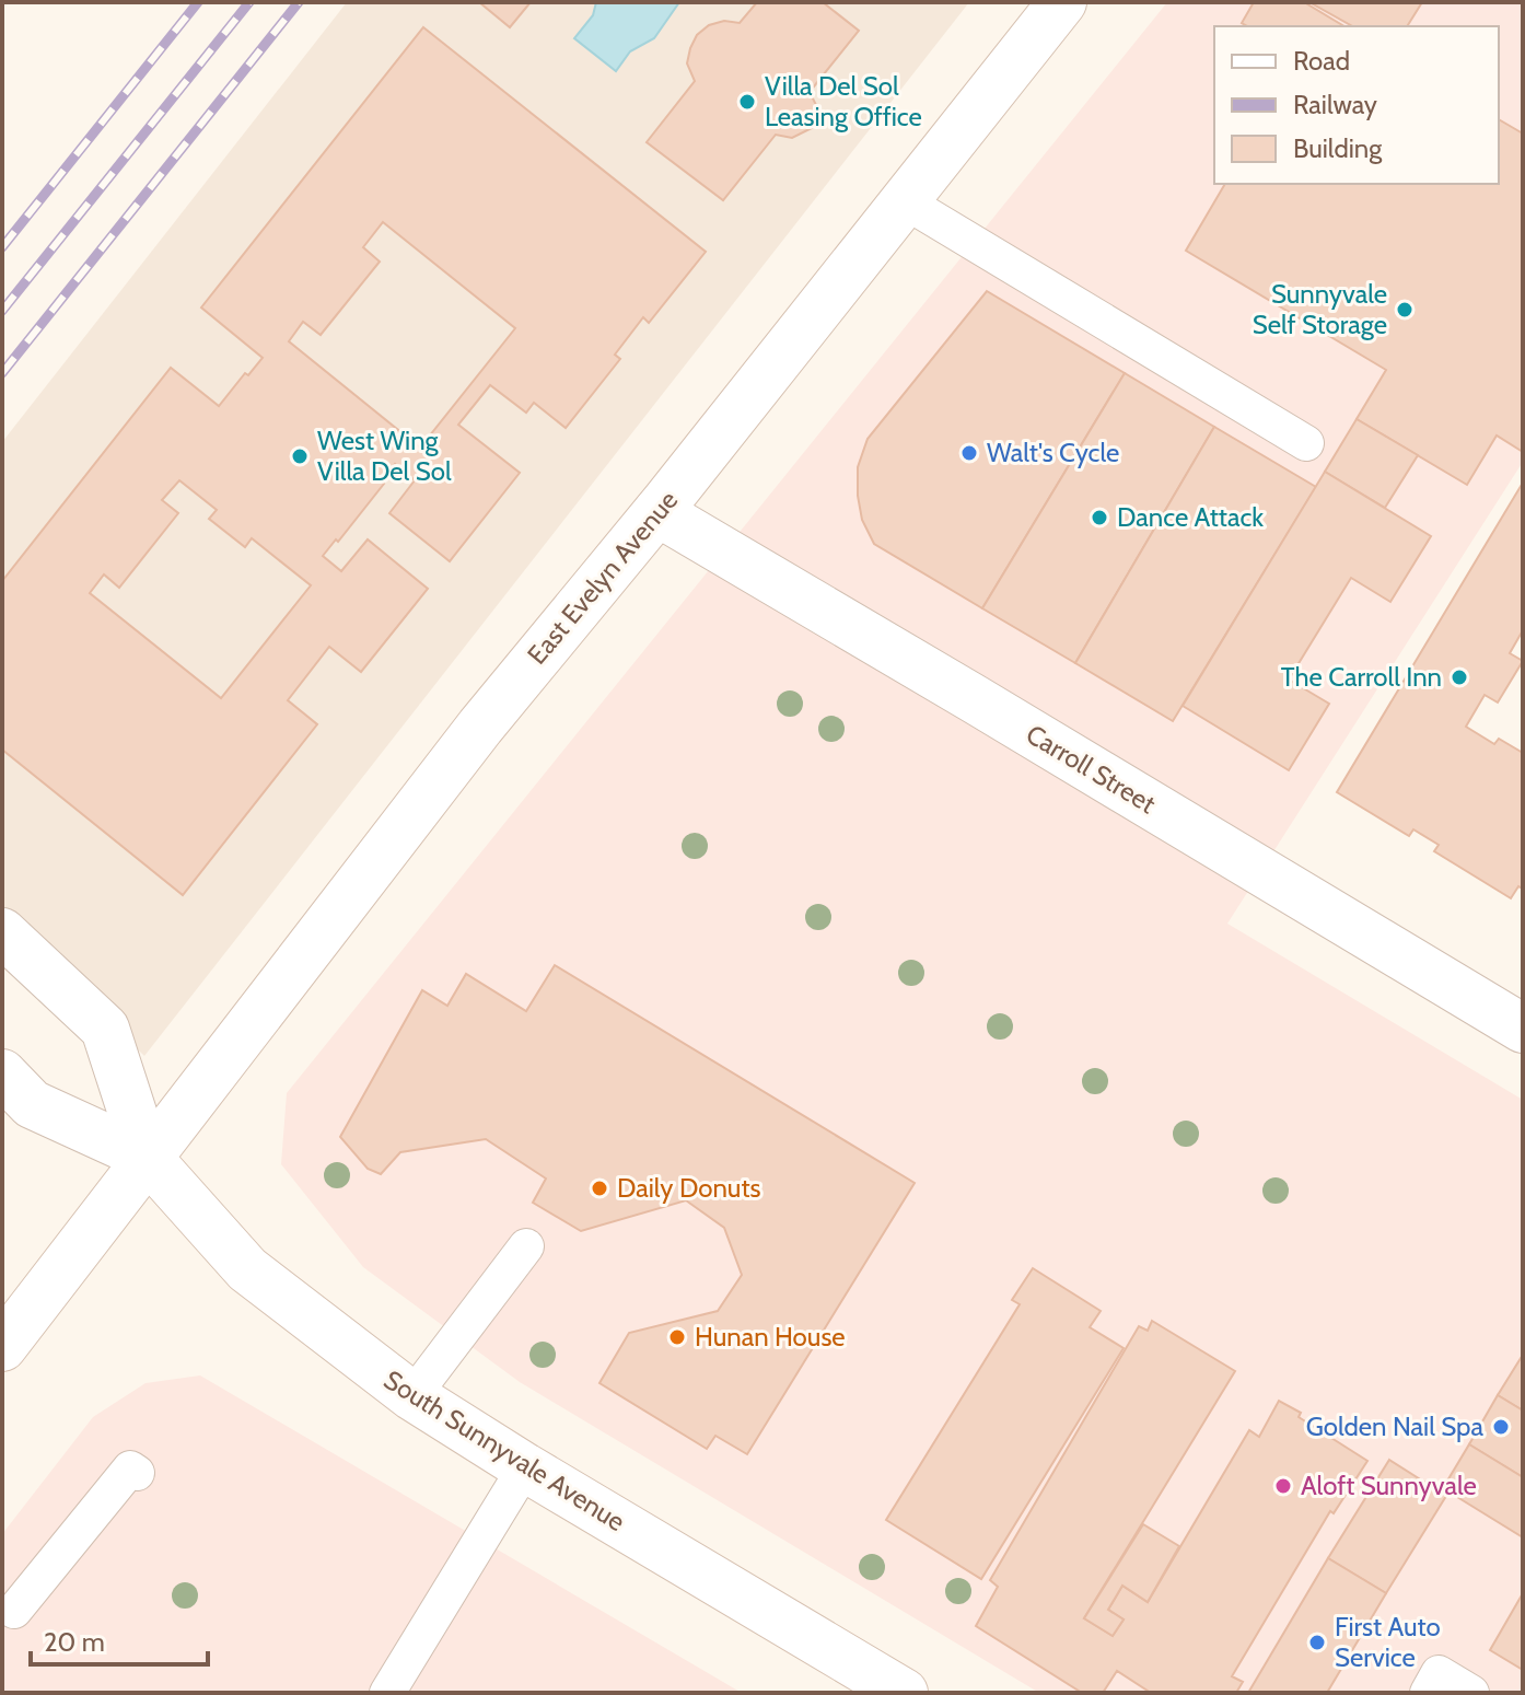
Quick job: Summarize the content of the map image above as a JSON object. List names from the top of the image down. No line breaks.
{"streets":{"main road":["East Evelyn Avenue","Carroll Street","South Sunnyvale Avenue"]},"crossings":[["East Evelyn Avenue","Carroll Street"],["East Evelyn Avenue","South Sunnyvale Avenue"]],"places":["Villa Del Sol Leasing Office","Sunnyvale Self Storage","Walt's Cycle","West Wing Villa Del Sol","Dance Attack","The Carroll Inn","Daily Donuts","Hunan House","Golden Nail Spa","Aloft Sunnyvale","First Auto Service"],"legend":["Road","Railway","Building"],"scale_bar":"20 m"}
